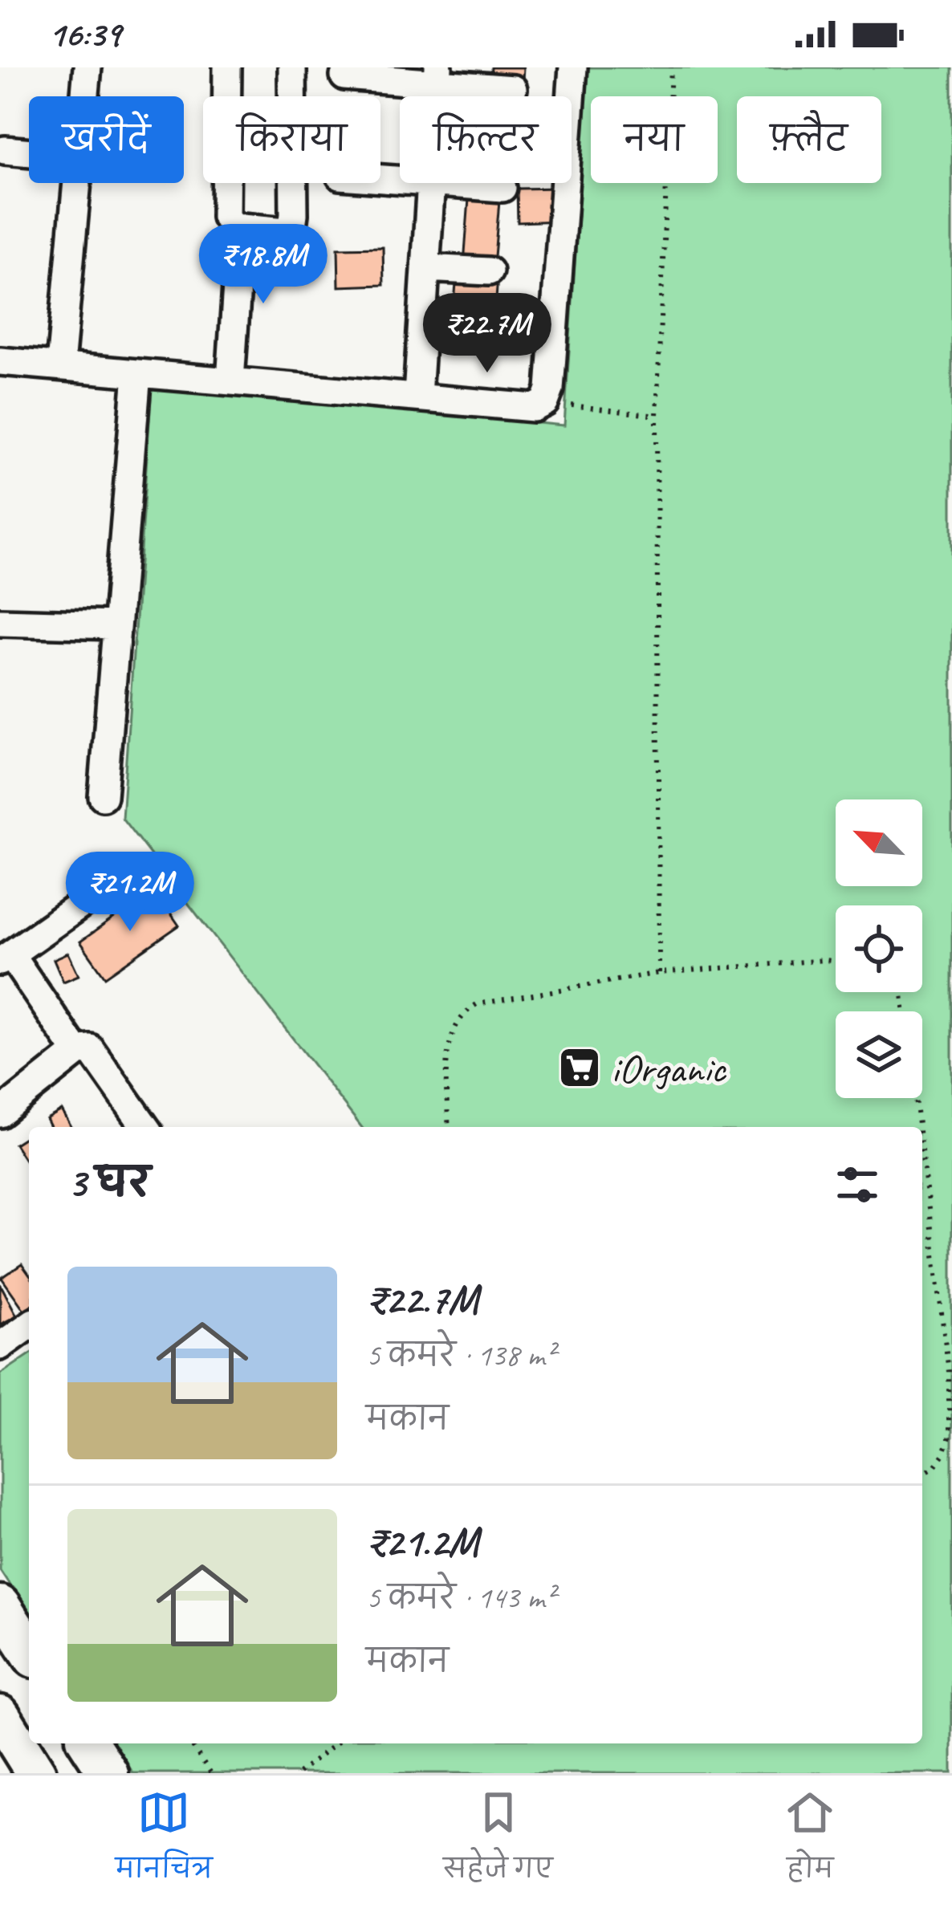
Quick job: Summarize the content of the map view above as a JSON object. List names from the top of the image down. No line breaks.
{"places":{"supermarket":["iOrganic"]},"north":"top left","page":{"status":"16:39","chip":["खरीदें","किराया","फ़िल्टर","नया","फ़्लैट"],"price":["₹18.8M","₹22.7M","₹21.2M"],"heading":"3 घर","list":[{"name":"₹22.7M","note":"5 कमरे · 138 m² · मकान"},{"name":"₹21.2M","note":"5 कमरे · 143 m² · मकान"}],"tabs":["मानचित्र","सहेजे गए","होम"]}}
